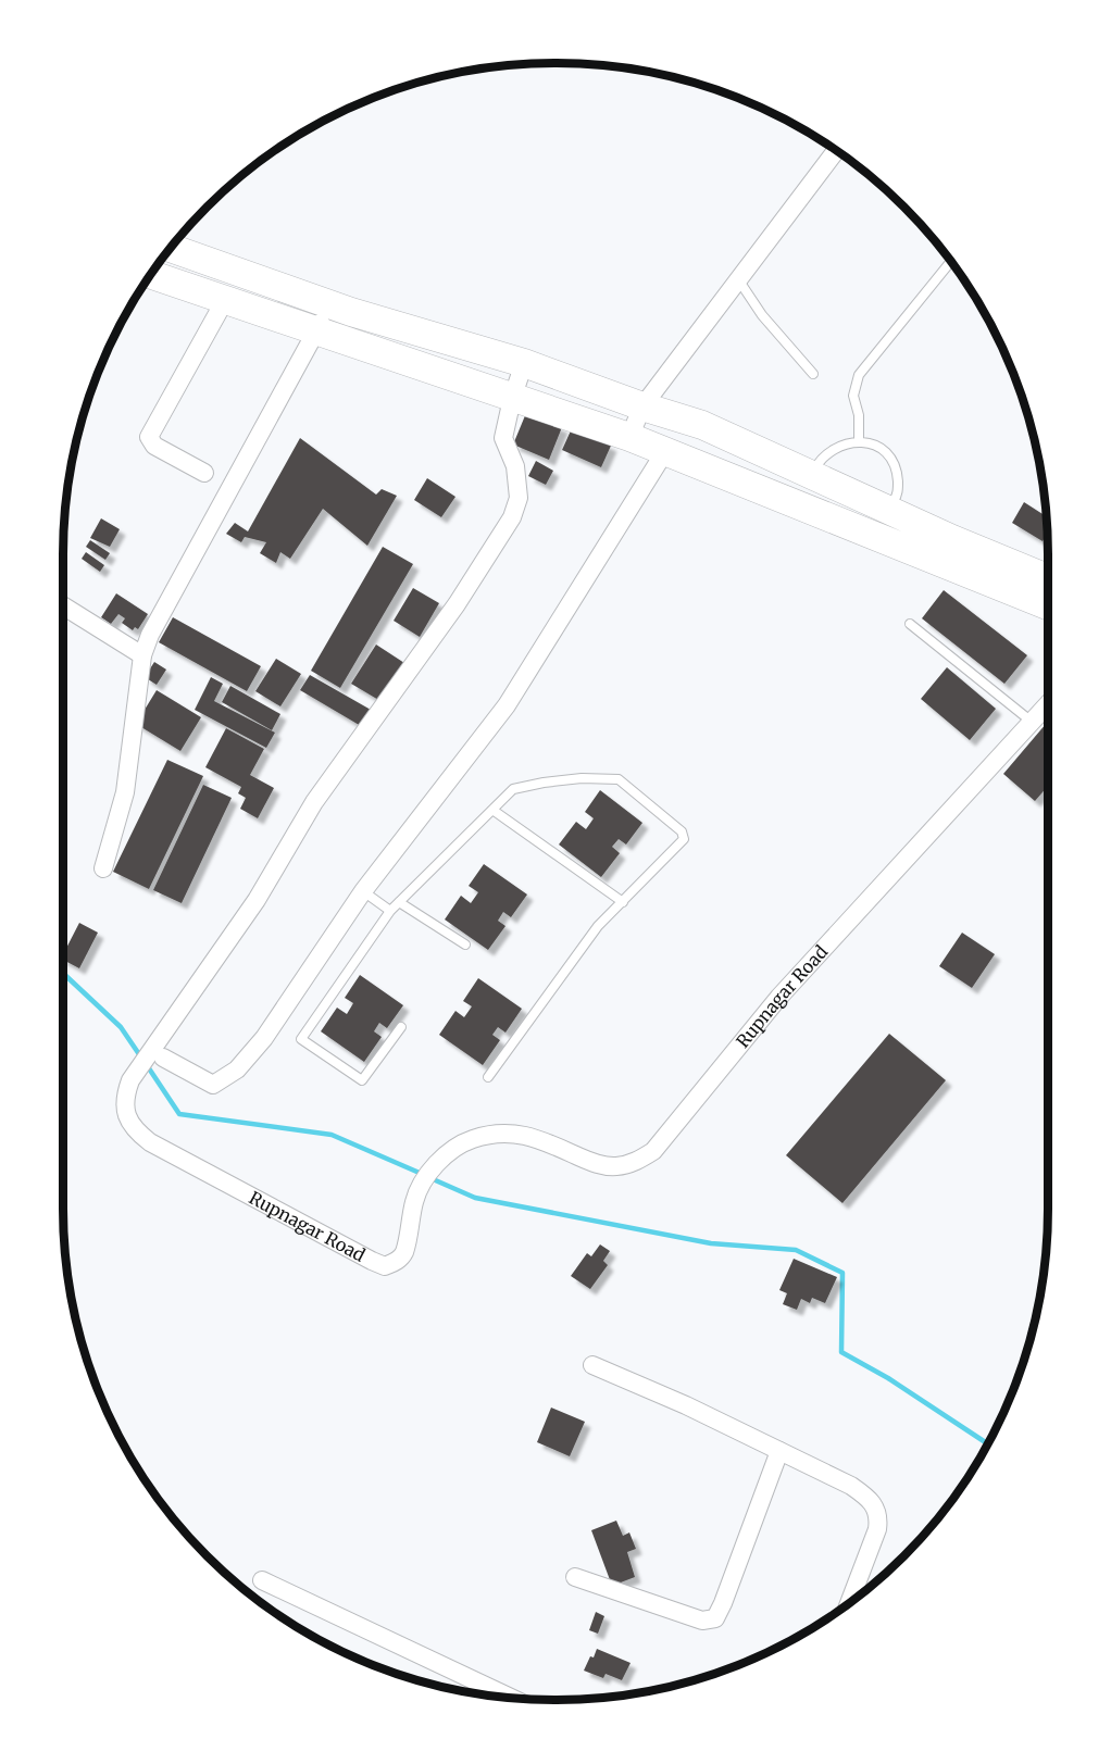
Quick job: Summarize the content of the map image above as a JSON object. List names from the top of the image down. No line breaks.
{"streets":{"street":["Rupnagar Road"]}}
